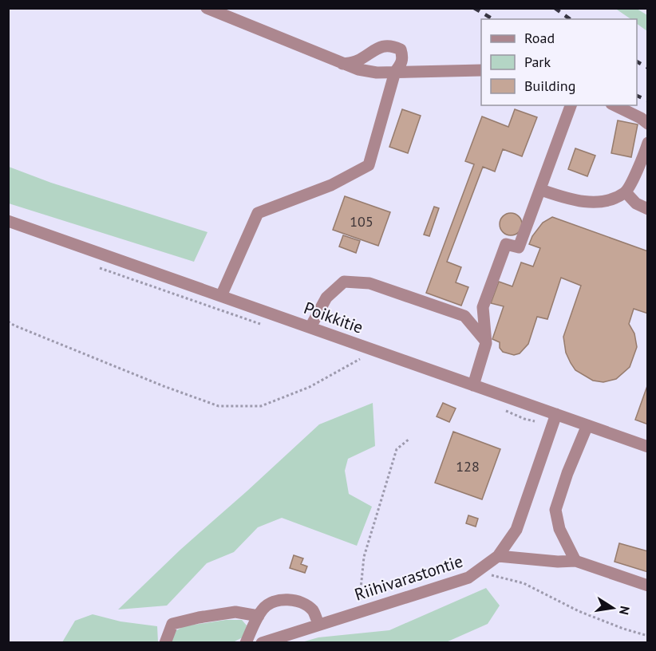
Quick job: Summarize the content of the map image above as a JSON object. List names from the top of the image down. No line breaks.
{"streets":{"street":["Poikkitie","Riihivarastontie"]},"crossings":[["Poikkitie","Riihivarastontie"]],"house_numbers":["105","128"],"legend":["Road","Park","Building"],"north":"right"}
